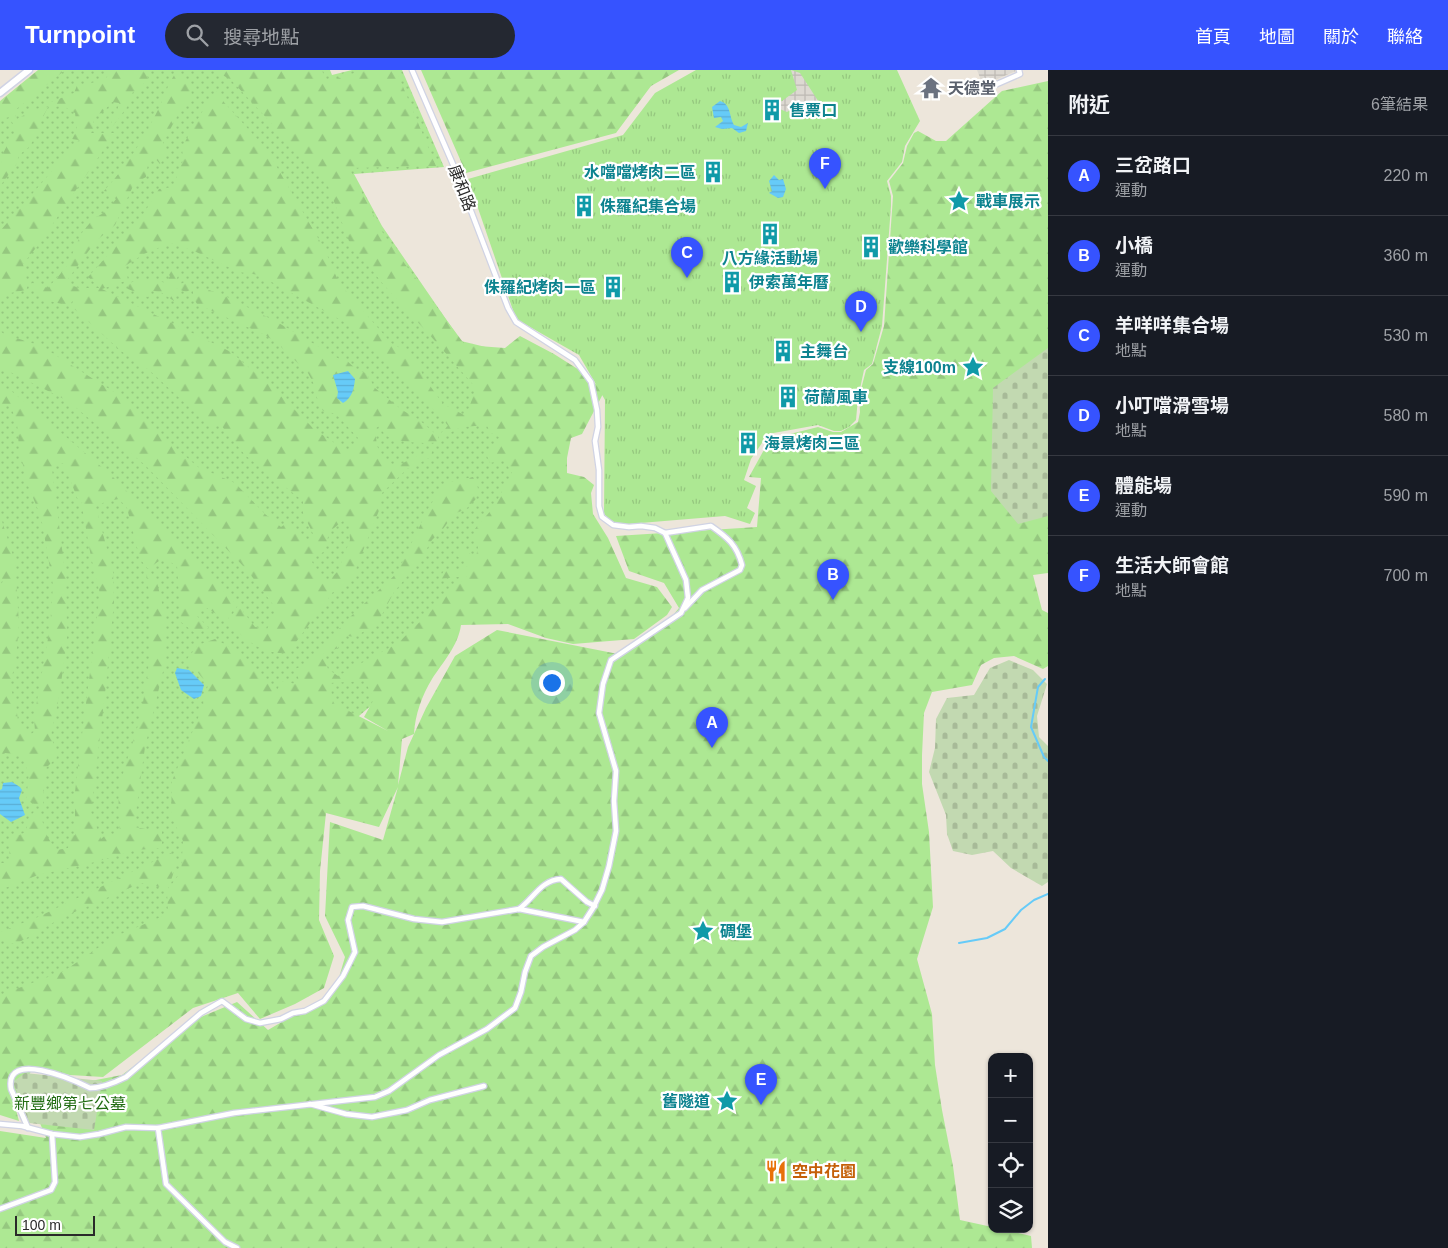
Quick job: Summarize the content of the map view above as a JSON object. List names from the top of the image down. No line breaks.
{"streets":{"street":["康和路"]},"parks":["新豐鄉第七公墓"],"places":{"temple":["天德堂"],"building":["售票口","水噹噹烤肉二區","侏羅紀集合場","八方緣活動場","歡樂科學館","伊索萬年曆","侏羅紀烤肉一區","主舞台","荷蘭風車","海景烤肉三區"],"place":["戰車展示","支線100m","碉堡","舊隧道"],"restaurant":["空中花園"]},"scale_bar":"100 m","page":{"header":"Turnpoint","search":"搜尋地點","nav":["首頁","地圖","關於","聯絡"],"heading":["附近","6筆結果"],"list":[{"mark":"A","name":"三岔路口","note":"運動","value":"220 m"},{"mark":"B","name":"小橋","note":"運動","value":"360 m"},{"mark":"C","name":"羊咩咩集合場","note":"地點","value":"530 m"},{"mark":"D","name":"小叮噹滑雪場","note":"地點","value":"580 m"},{"mark":"E","name":"體能場","note":"運動","value":"590 m"},{"mark":"F","name":"生活大師會館","note":"地點","value":"700 m"}],"pins":["F","C","D","B","A","E"],"map_buttons":["+","−"],"scale":"100 m"}}
